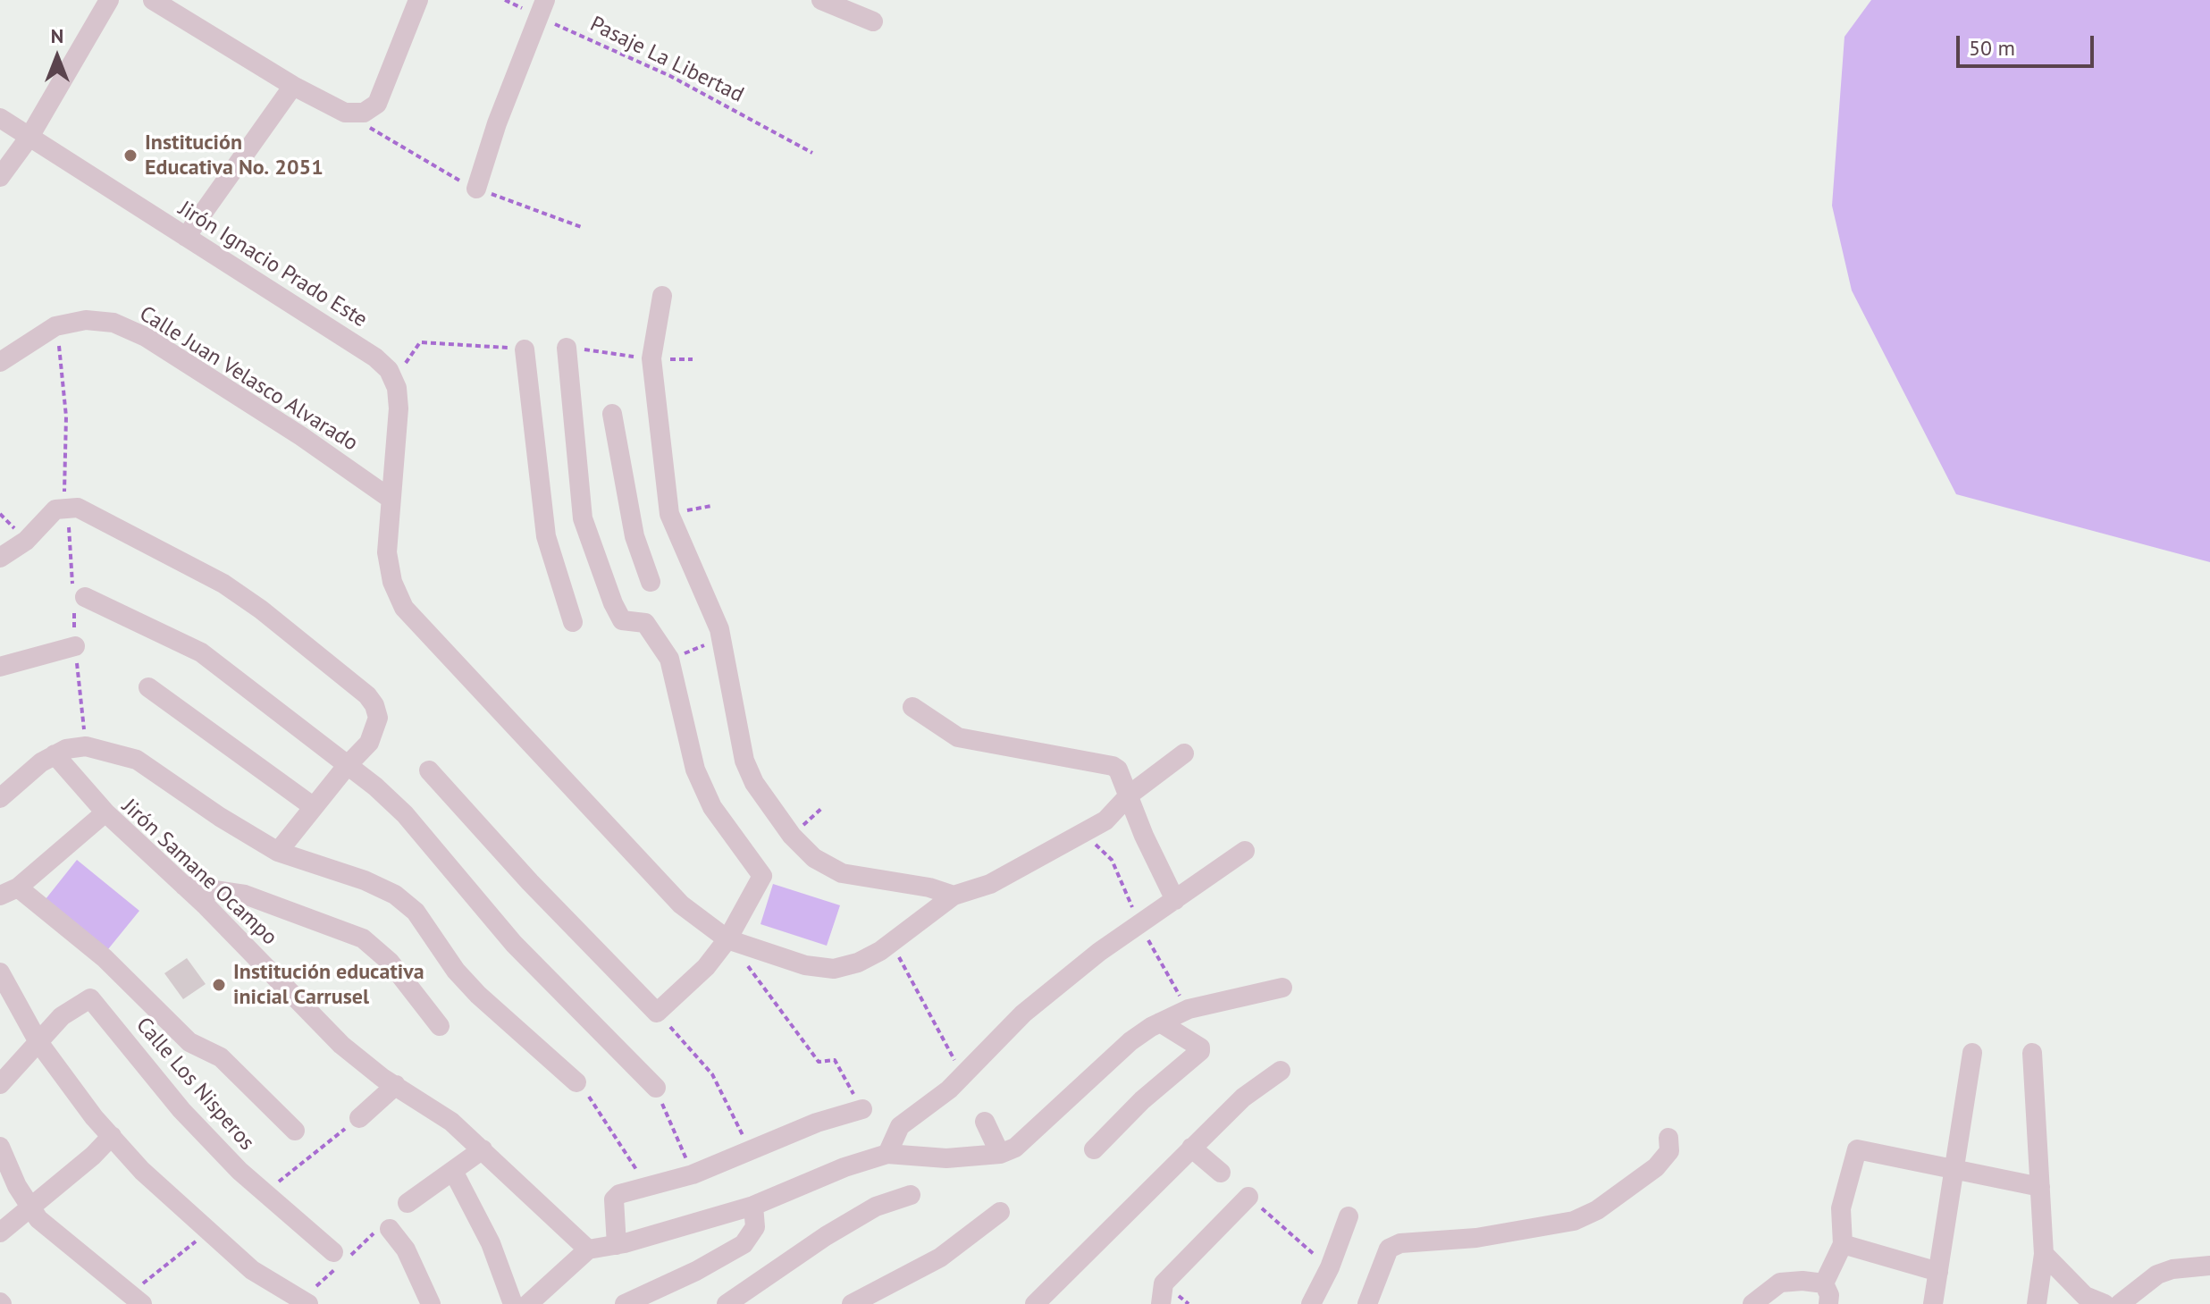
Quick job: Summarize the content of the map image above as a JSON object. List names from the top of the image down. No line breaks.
{"streets":{"street":["Jirón Ignacio Prado Este","Calle Juan Velasco Alvarado","Jirón Samane Ocampo","Calle Los Nisperos"],"path":["Pasaje La Libertad"]},"crossings":[["Jirón Ignacio Prado Este","Calle Juan Velasco Alvarado"]],"places":["Institución Educativa No. 2051","Institución educativa inicial Carrusel"],"scale_bar":"50 m","north":"top"}
